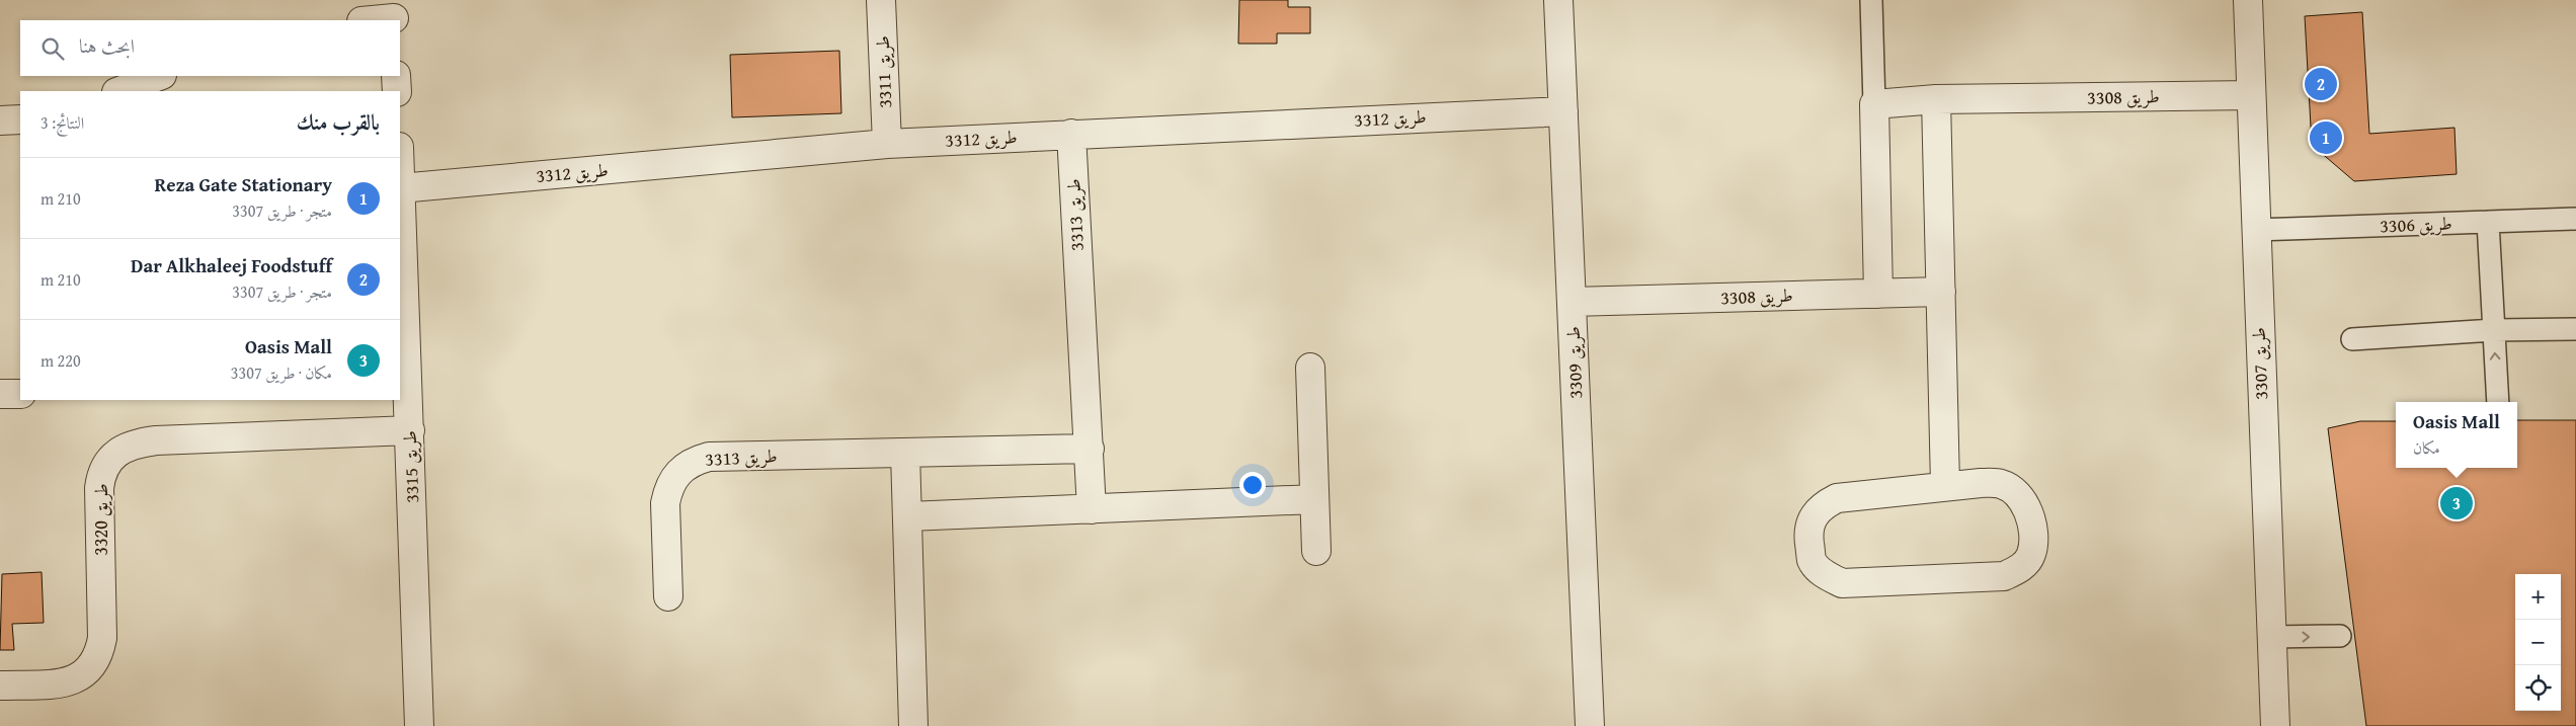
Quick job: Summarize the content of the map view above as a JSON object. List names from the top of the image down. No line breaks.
{"streets":{"street":["طريق 3311","طريق 3308","طريق 3312","طريق 3313","طريق 3309","طريق 3307","طريق 3315","طريق 3320"],"lane":["طريق 3306"]},"crossings":[["طريق 3311","طريق 3312"],["طريق 3308","طريق 3309"],["طريق 3308","طريق 3307"],["طريق 3312","طريق 3313"],["طريق 3312","طريق 3309"],["طريق 3312","طريق 3315"],["طريق 3306","طريق 3307"],["طريق 3315","طريق 3320"]],"page":{"search":"ابحث هنا","pins":["2","1","3"],"heading":["بالقرب منك","النتائج: 3"],"list":[{"mark":"1","name":"Reza Gate Stationary","note":"متجر · طريق 3307","value":"210 m"},{"mark":"2","name":"Dar Alkhaleej Foodstuff","note":"متجر · طريق 3307","value":"210 m"},{"mark":"3","name":"Oasis Mall","note":"مكان · طريق 3307","value":"220 m"}],"popup":["Oasis Mall","مكان"],"map_buttons":["+","−"]}}
